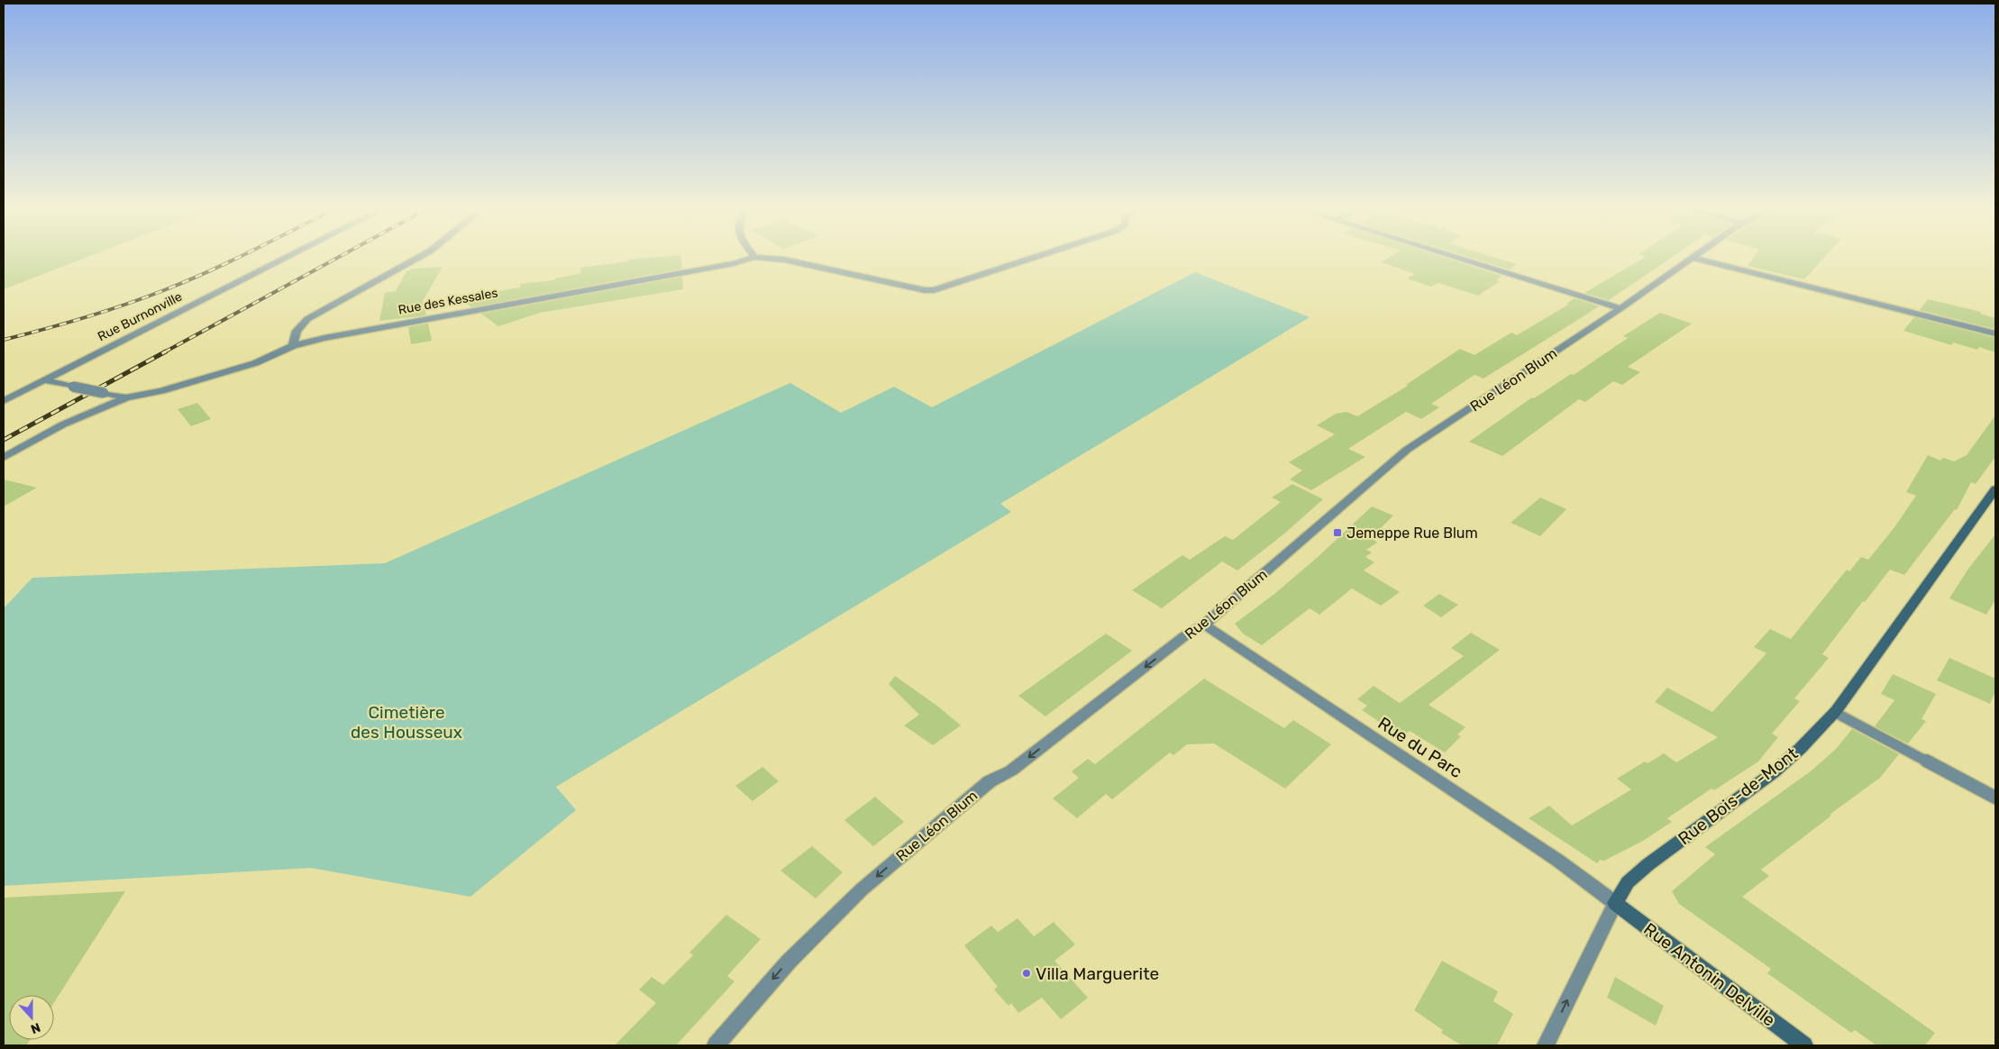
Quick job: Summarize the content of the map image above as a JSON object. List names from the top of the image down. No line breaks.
{"streets":{"street":["Rue des Kessales","Rue Burnonville","Rue Léon Blum","Rue du Parc","Rue Bois-de-Mont","Rue Antonin Delville"]},"crossings":[["Rue des Kessales","Rue Burnonville"],["Rue Léon Blum","Rue du Parc"],["Rue du Parc","Rue Bois-de-Mont"],["Rue du Parc","Rue Antonin Delville"],["Rue Bois-de-Mont","Rue Antonin Delville"]],"one_way":["Rue Léon Blum"],"parks":["Cimetière des Housseux"],"places":{"transit":["Jemeppe Rue Blum"],"other":["Villa Marguerite"]},"north":"bottom"}
